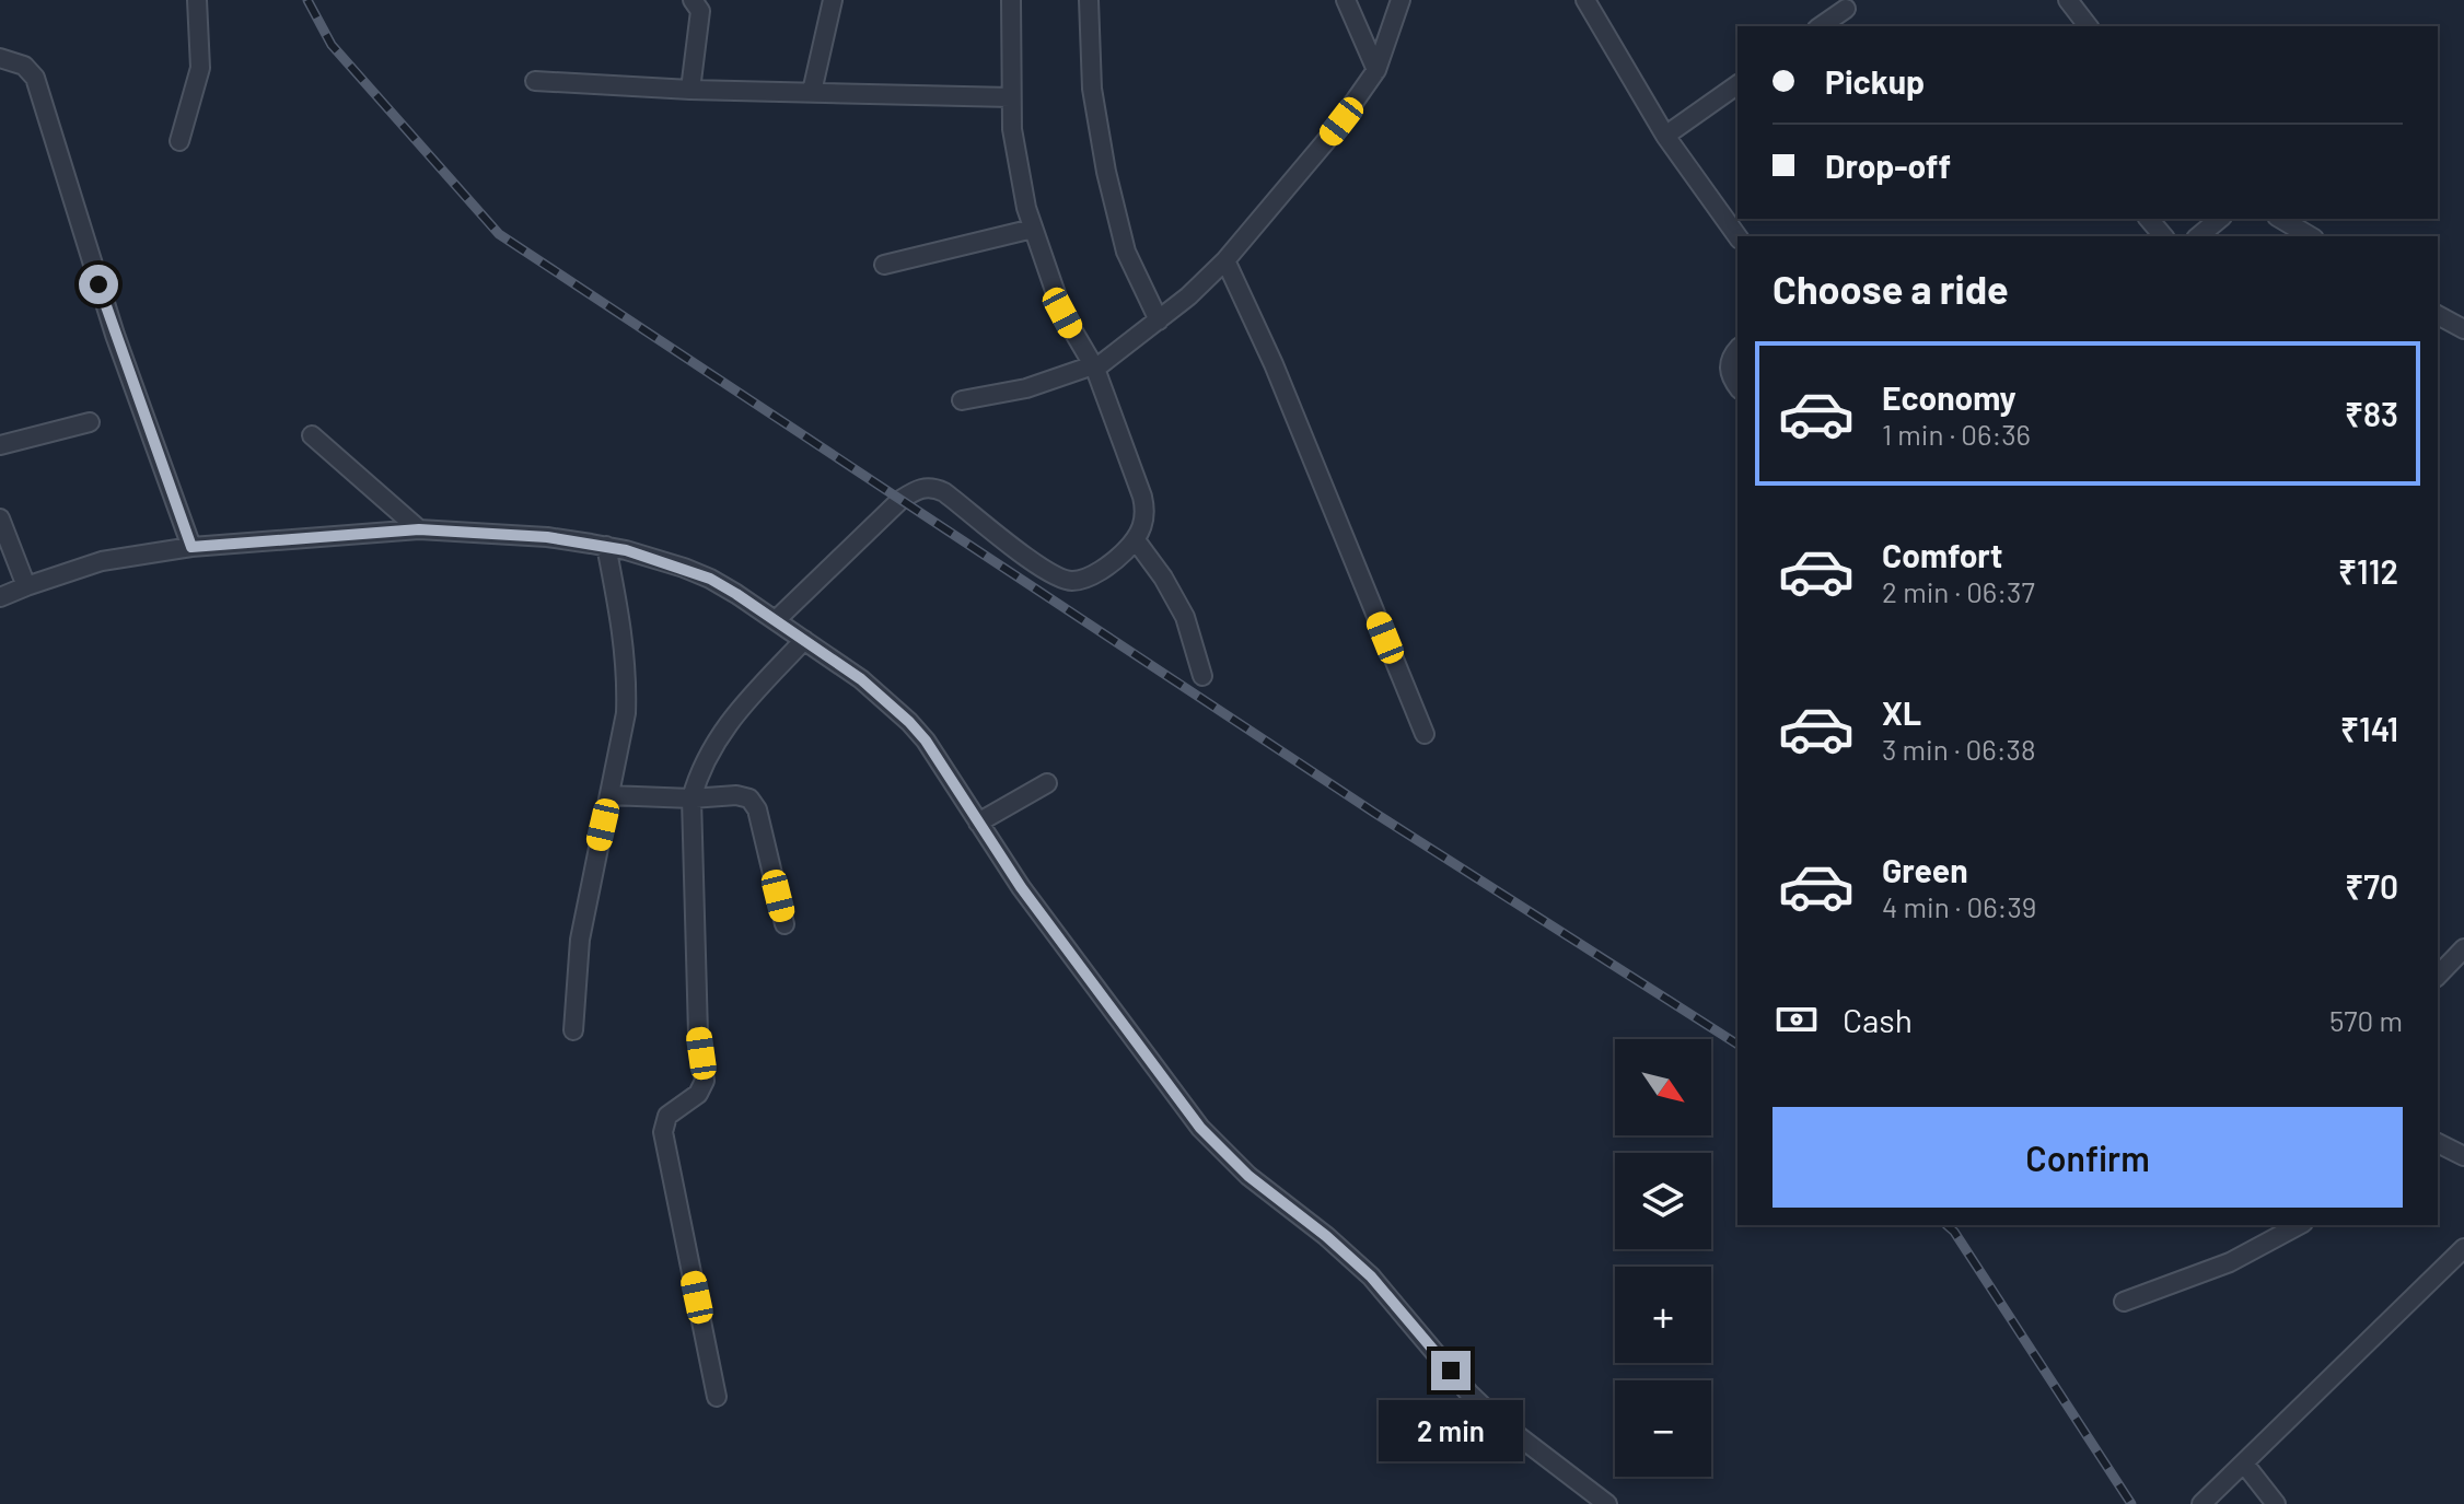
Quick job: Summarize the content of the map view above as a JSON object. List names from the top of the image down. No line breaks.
{"north":"bottom right","page":{"banner":["Pickup","Drop-off"],"heading":"Choose a ride","list":[{"name":"Economy","note":"1 min · 06:36","value":"₹83"},{"name":"Comfort","note":"2 min · 06:37","value":"₹112"},{"name":"XL","note":"3 min · 06:38","value":"₹141"},{"name":"Green","note":"4 min · 06:39","value":"₹70"}],"pay":["Cash","570 m"],"map_buttons":["+","−"],"buttons":"Confirm","bubble":"2 min"}}
